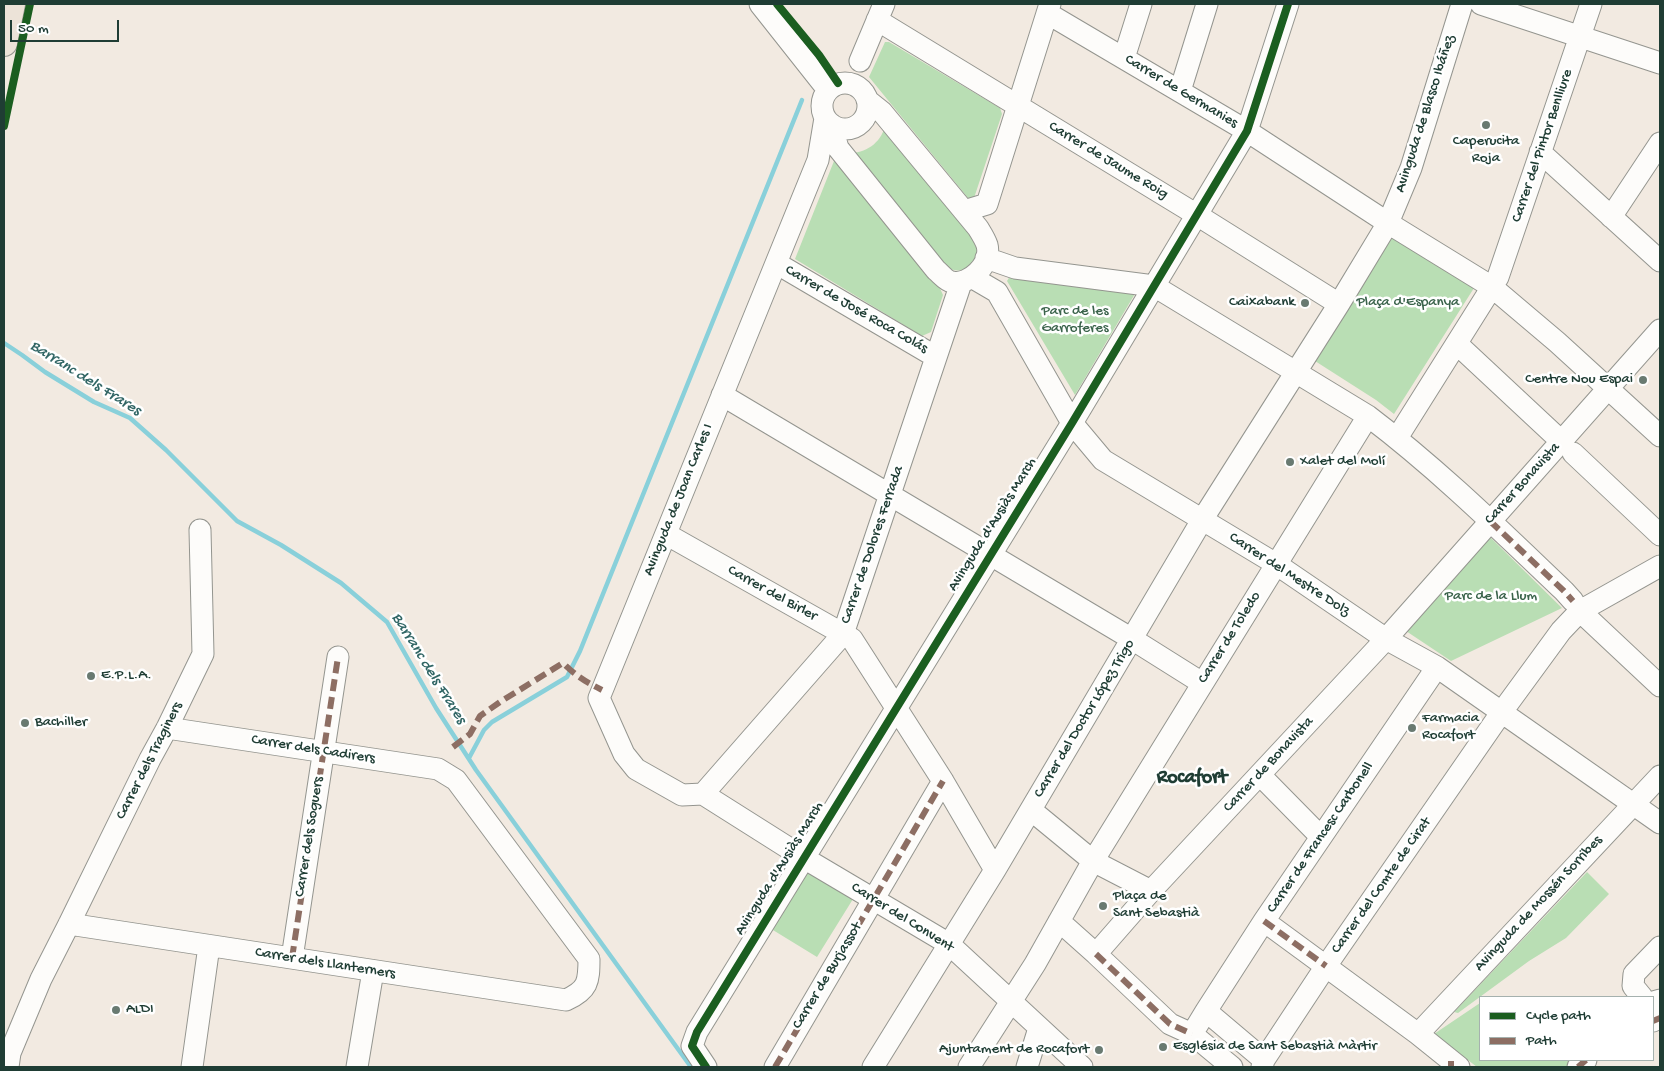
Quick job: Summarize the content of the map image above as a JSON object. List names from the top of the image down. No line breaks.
{"streets":{"street":["Carrer de Germanies","Avinguda de Blasco Ibáñez","Carrer del Pintor Benlliure","Carrer de Jaume Roig","Carrer de José Roca Colás","Carrer Bonavista","Avinguda de Joan Carles I","Avinguda d'Ausiàs March","Carrer de Dolores Ferrada","Carrer del Mestre Dolz","Carrer del Birler","Carrer de Toledo","Carrer del Doctor López Trigo","Carrer dels Cadirers","Carrer dels Traginers","Carrer de Bonavista","Carrer dels Soguers","Carrer de Francesc Carbonell","Carrer del Comte de Cirat","Avinguda de Mossén Sorribes","Carrer del Convent","Carrer dels Llanterners","Carrer de Burjassot"]},"crossings":[["Carrer de Germanies","Avinguda de Blasco Ibáñez"],["Carrer de Germanies","Avinguda d'Ausiàs March"],["Carrer de Jaume Roig","Avinguda d'Ausiàs March"],["Carrer de José Roca Colás","Avinguda de Joan Carles I"],["Carrer de José Roca Colás","Carrer de Dolores Ferrada"],["Carrer Bonavista","Carrer del Mestre Dolz"],["Carrer Bonavista","Carrer de Bonavista"],["Avinguda de Joan Carles I","Carrer de Dolores Ferrada"],["Avinguda de Joan Carles I","Carrer del Mestre Dolz"],["Avinguda de Joan Carles I","Carrer del Birler"],["Avinguda de Joan Carles I","Carrer del Convent"],["Avinguda d'Ausiàs March","Carrer del Mestre Dolz"],["Avinguda d'Ausiàs March","Carrer del Birler"],["Avinguda d'Ausiàs March","Carrer del Convent"],["Carrer de Dolores Ferrada","Carrer del Mestre Dolz"],["Carrer de Dolores Ferrada","Carrer del Birler"],["Carrer de Dolores Ferrada","Carrer del Convent"],["Carrer del Mestre Dolz","Carrer de Toledo"],["Carrer del Mestre Dolz","Carrer del Doctor López Trigo"],["Carrer del Mestre Dolz","Carrer de Bonavista"],["Carrer del Mestre Dolz","Carrer de Francesc Carbonell"],["Carrer del Mestre Dolz","Carrer del Comte de Cirat"],["Carrer del Mestre Dolz","Avinguda de Mossén Sorribes"],["Carrer del Birler","Carrer del Doctor López Trigo"],["Carrer del Birler","Carrer de Burjassot"],["Carrer del Doctor López Trigo","Carrer del Convent"],["Carrer dels Cadirers","Carrer dels Traginers"],["Carrer dels Cadirers","Carrer dels Soguers"],["Carrer dels Cadirers","Carrer dels Llanterners"],["Carrer dels Traginers","Carrer dels Llanterners"],["Carrer dels Soguers","Carrer dels Llanterners"],["Carrer del Convent","Carrer de Burjassot"]],"districts":["Rocafort"],"water":["Barranc dels Frares"],"parks":["Plaça d'Espanya","Parc de les Garroferes","Parc de la Llum"],"places":["Caperucita Roja","Caixabank","Centre Nou Espai","Xalet del Molí","E.P.L.A.","Bachiller","Farmacia Rocafort","Plaça de Sant Sebastià","ALDI","Església de Sant Sebastià Màrtir","Ajuntament de Rocafort"],"legend":["Cycle path","Path"],"scale_bar":"50 m"}
